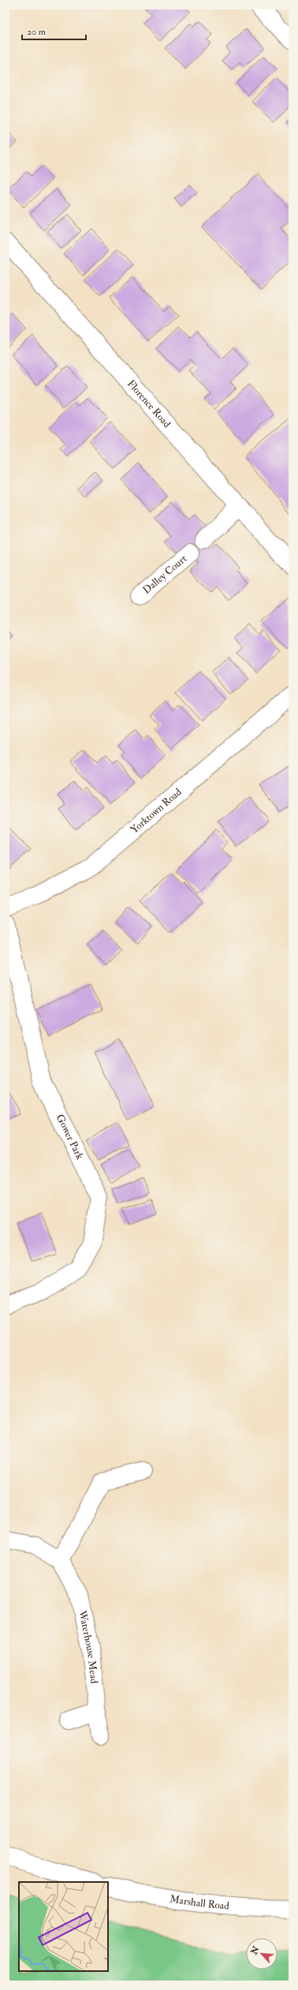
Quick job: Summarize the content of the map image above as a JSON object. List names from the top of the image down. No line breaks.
{"streets":{"street":["Florence Road","Dalley Court","Yorktown Road","Gower Park","Waterhouse Mead","Marshall Road"]},"scale_bar":"20 m","north":"top left"}
